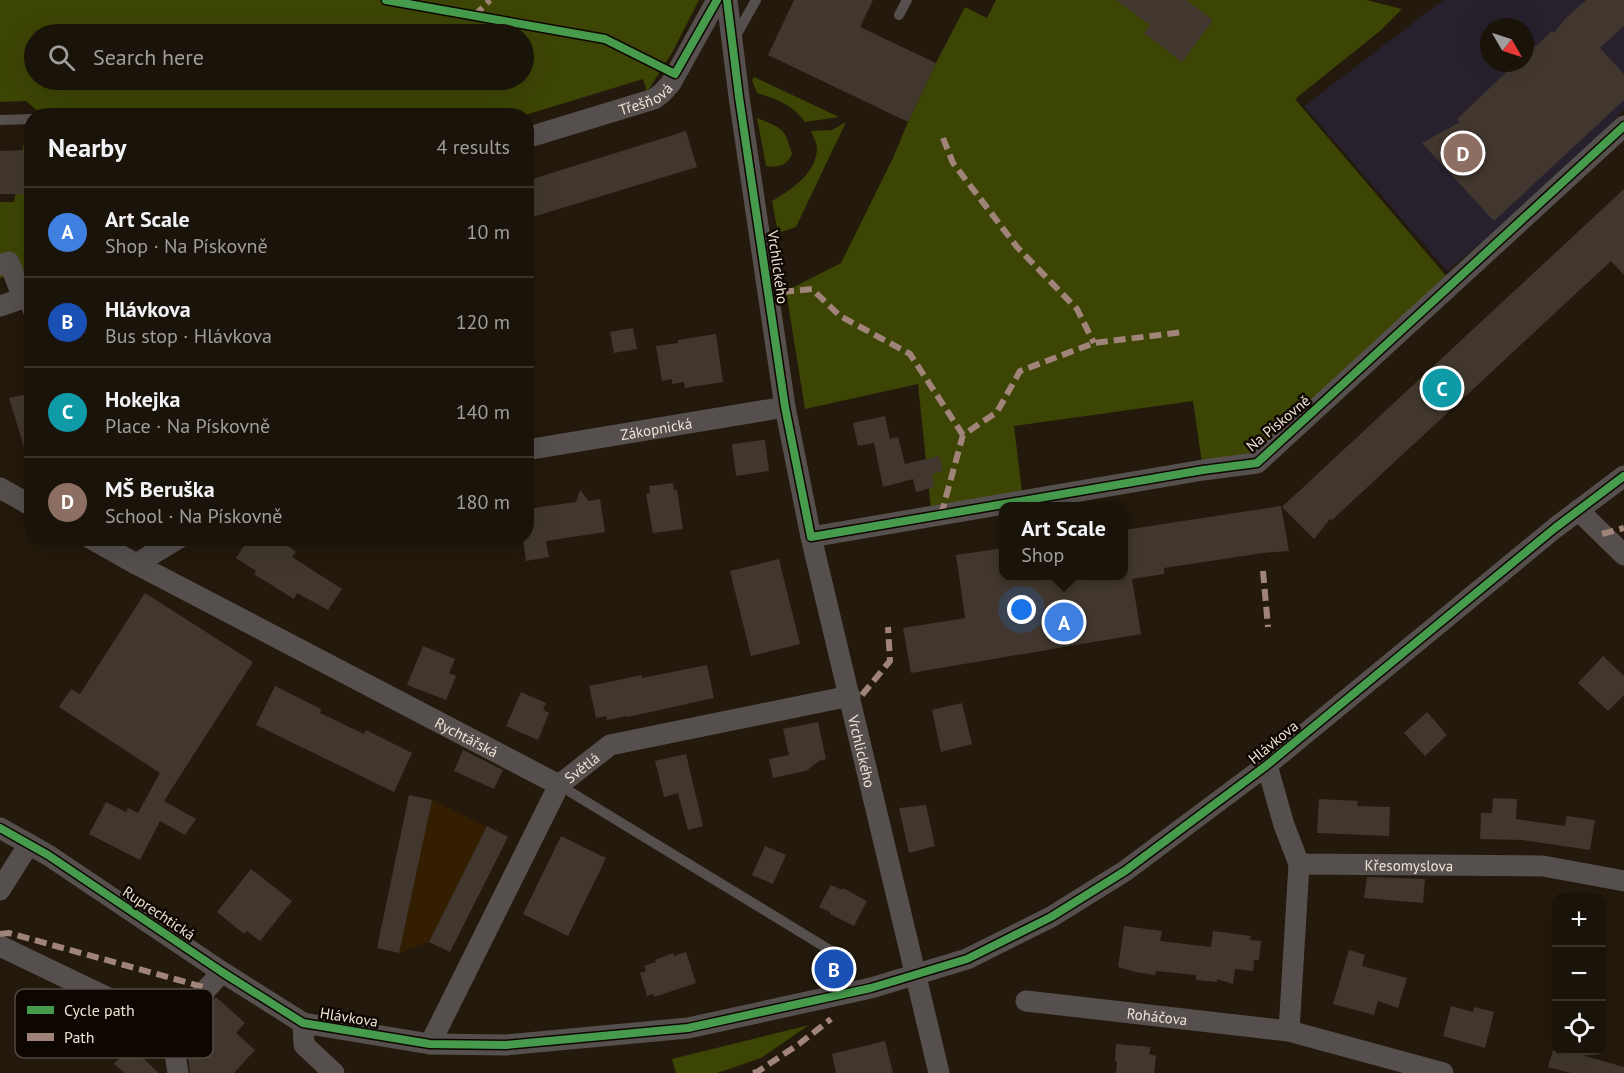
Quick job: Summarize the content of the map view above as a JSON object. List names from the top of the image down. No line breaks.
{"streets":{"street":["Třešňová","Vrchlického","Na Pískovně","Zákopnická","Rychtářská","Hlávkova","Světlá","Křesomyslova","Ruprechtická","Roháčova"]},"crossings":[["Vrchlického","Na Pískovně"],["Vrchlického","Zákopnická"],["Vrchlického","Hlávkova"],["Vrchlického","Světlá"],["Rychtářská","Světlá"],["Hlávkova","Světlá"],["Hlávkova","Ruprechtická"]],"legend":["Cycle path","Path"],"north":"bottom right","page":{"search":"Search here","heading":["Nearby","4 results"],"pins":["D","C","A","B"],"list":[{"mark":"A","name":"Art Scale","note":"Shop · Na Pískovně","value":"10 m"},{"mark":"B","name":"Hlávkova","note":"Bus stop · Hlávkova","value":"120 m"},{"mark":"C","name":"Hokejka","note":"Place · Na Pískovně","value":"140 m"},{"mark":"D","name":"MŠ Beruška","note":"School · Na Pískovně","value":"180 m"}],"popup":["Art Scale","Shop"],"map_buttons":["+","−"]}}
